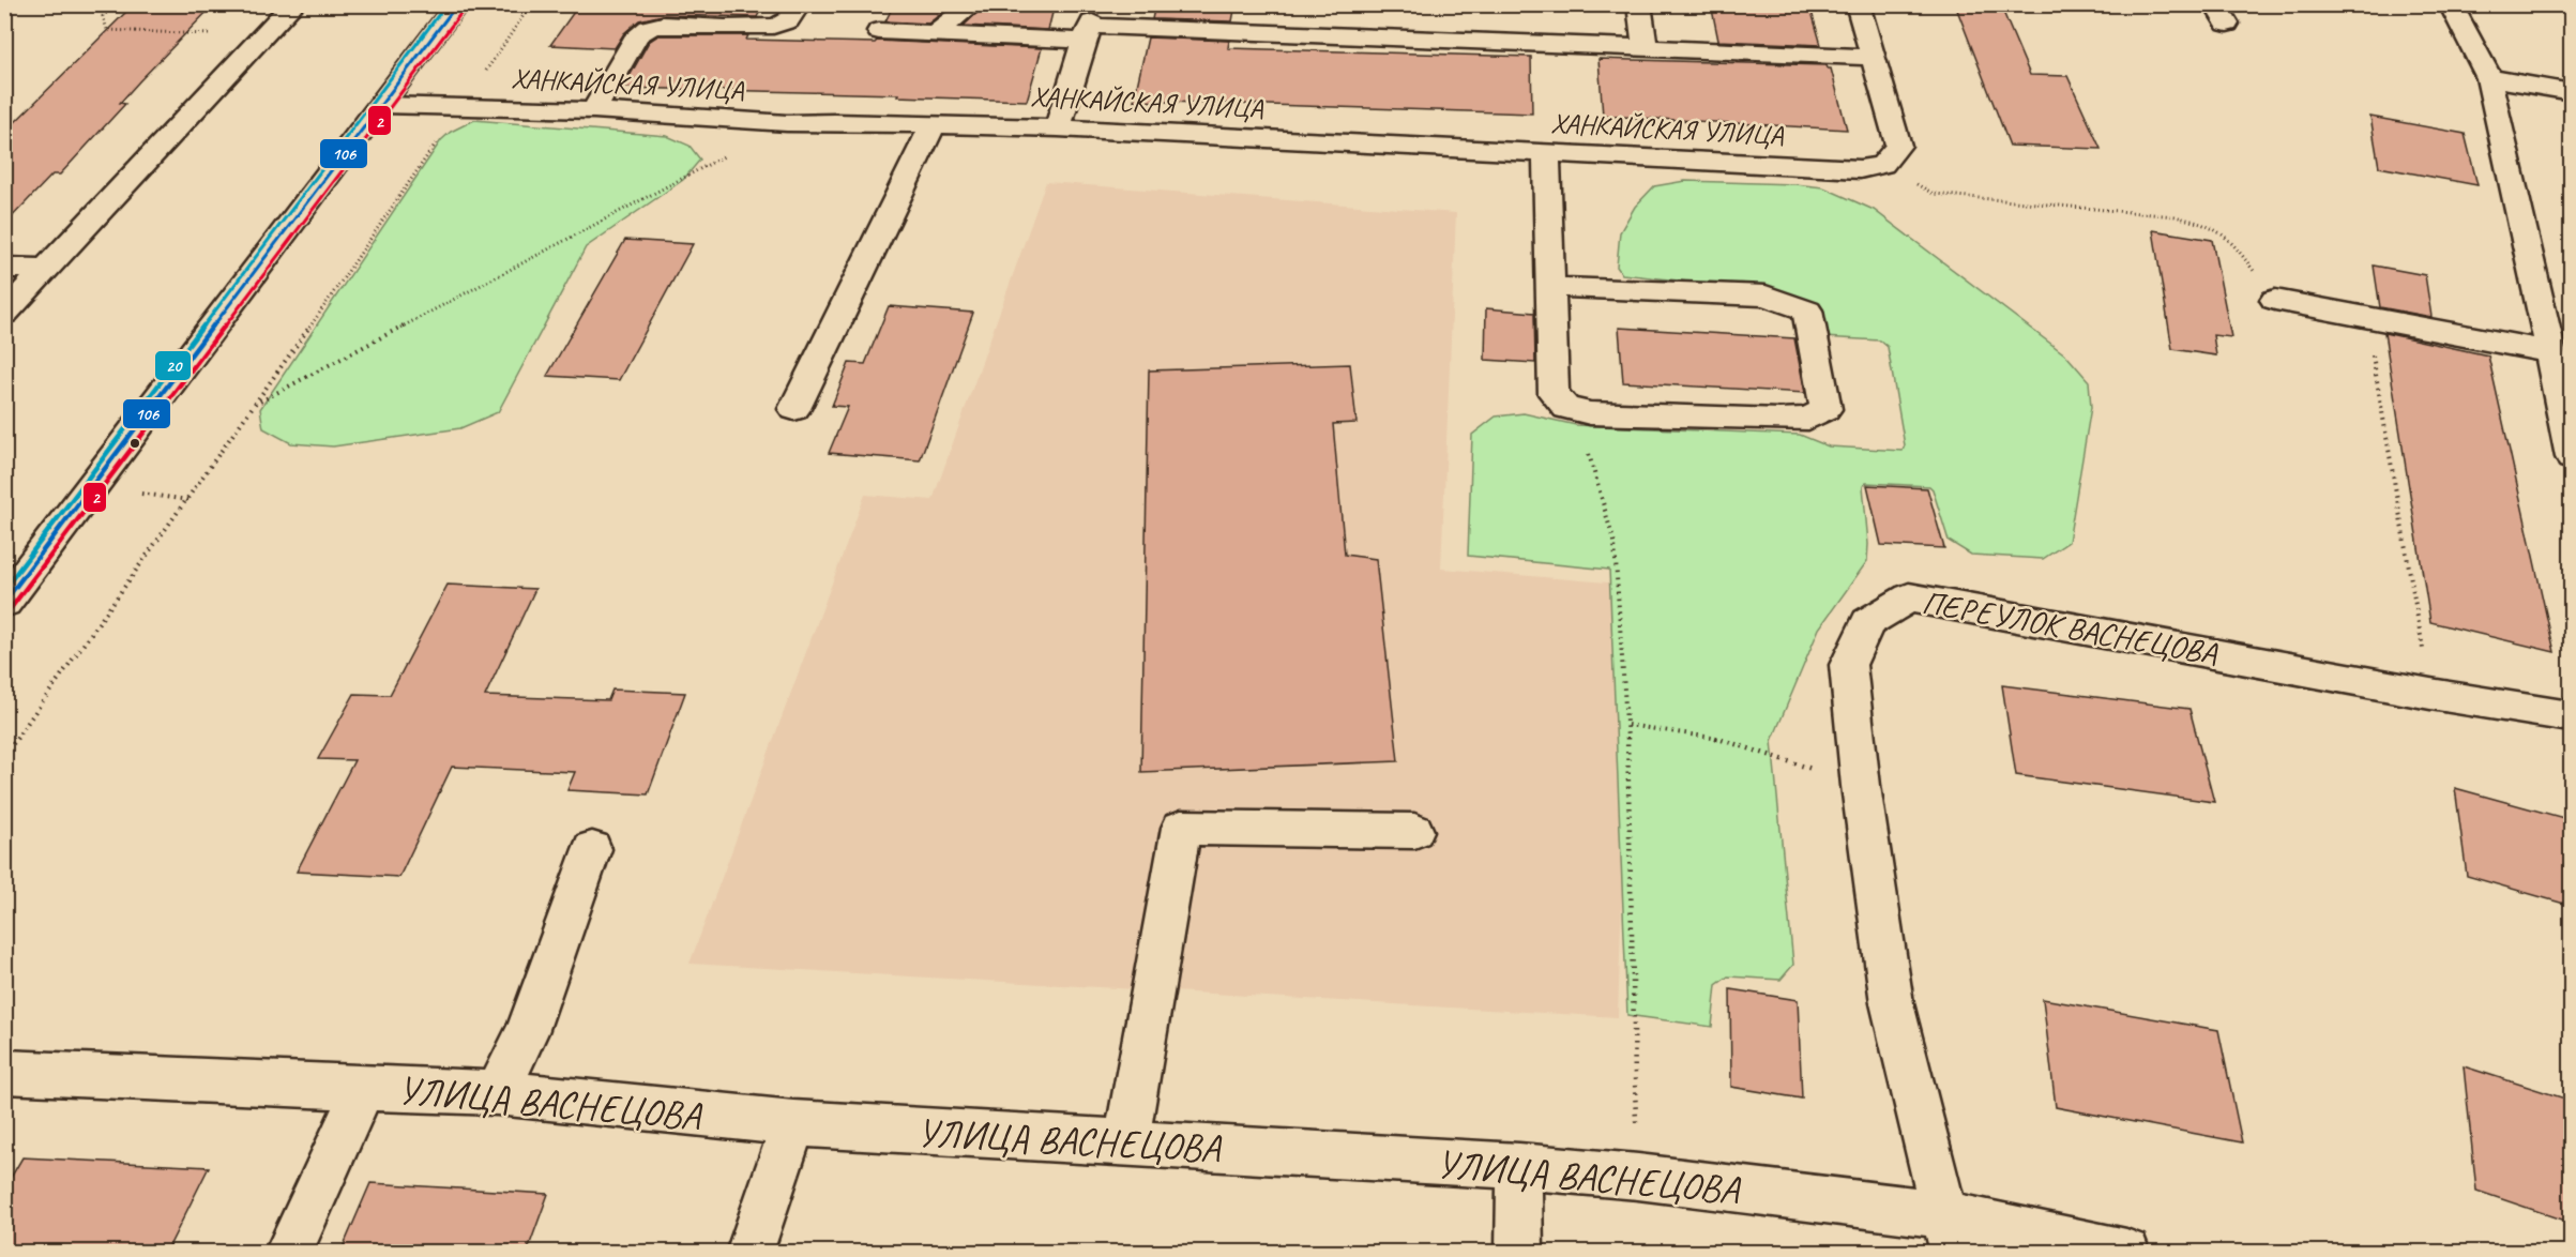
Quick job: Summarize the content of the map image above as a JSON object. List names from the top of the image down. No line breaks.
{"streets":{"street":["ХАНКАЙСКАЯ УЛИЦА","ПЕРЕУЛОК ВАСНЕЦОВА","УЛИЦА ВАСНЕЦОВА"]},"crossings":[["ПЕРЕУЛОК ВАСНЕЦОВА","УЛИЦА ВАСНЕЦОВА"]],"lines":["transit line 106","transit line 20","transit line 2"]}
